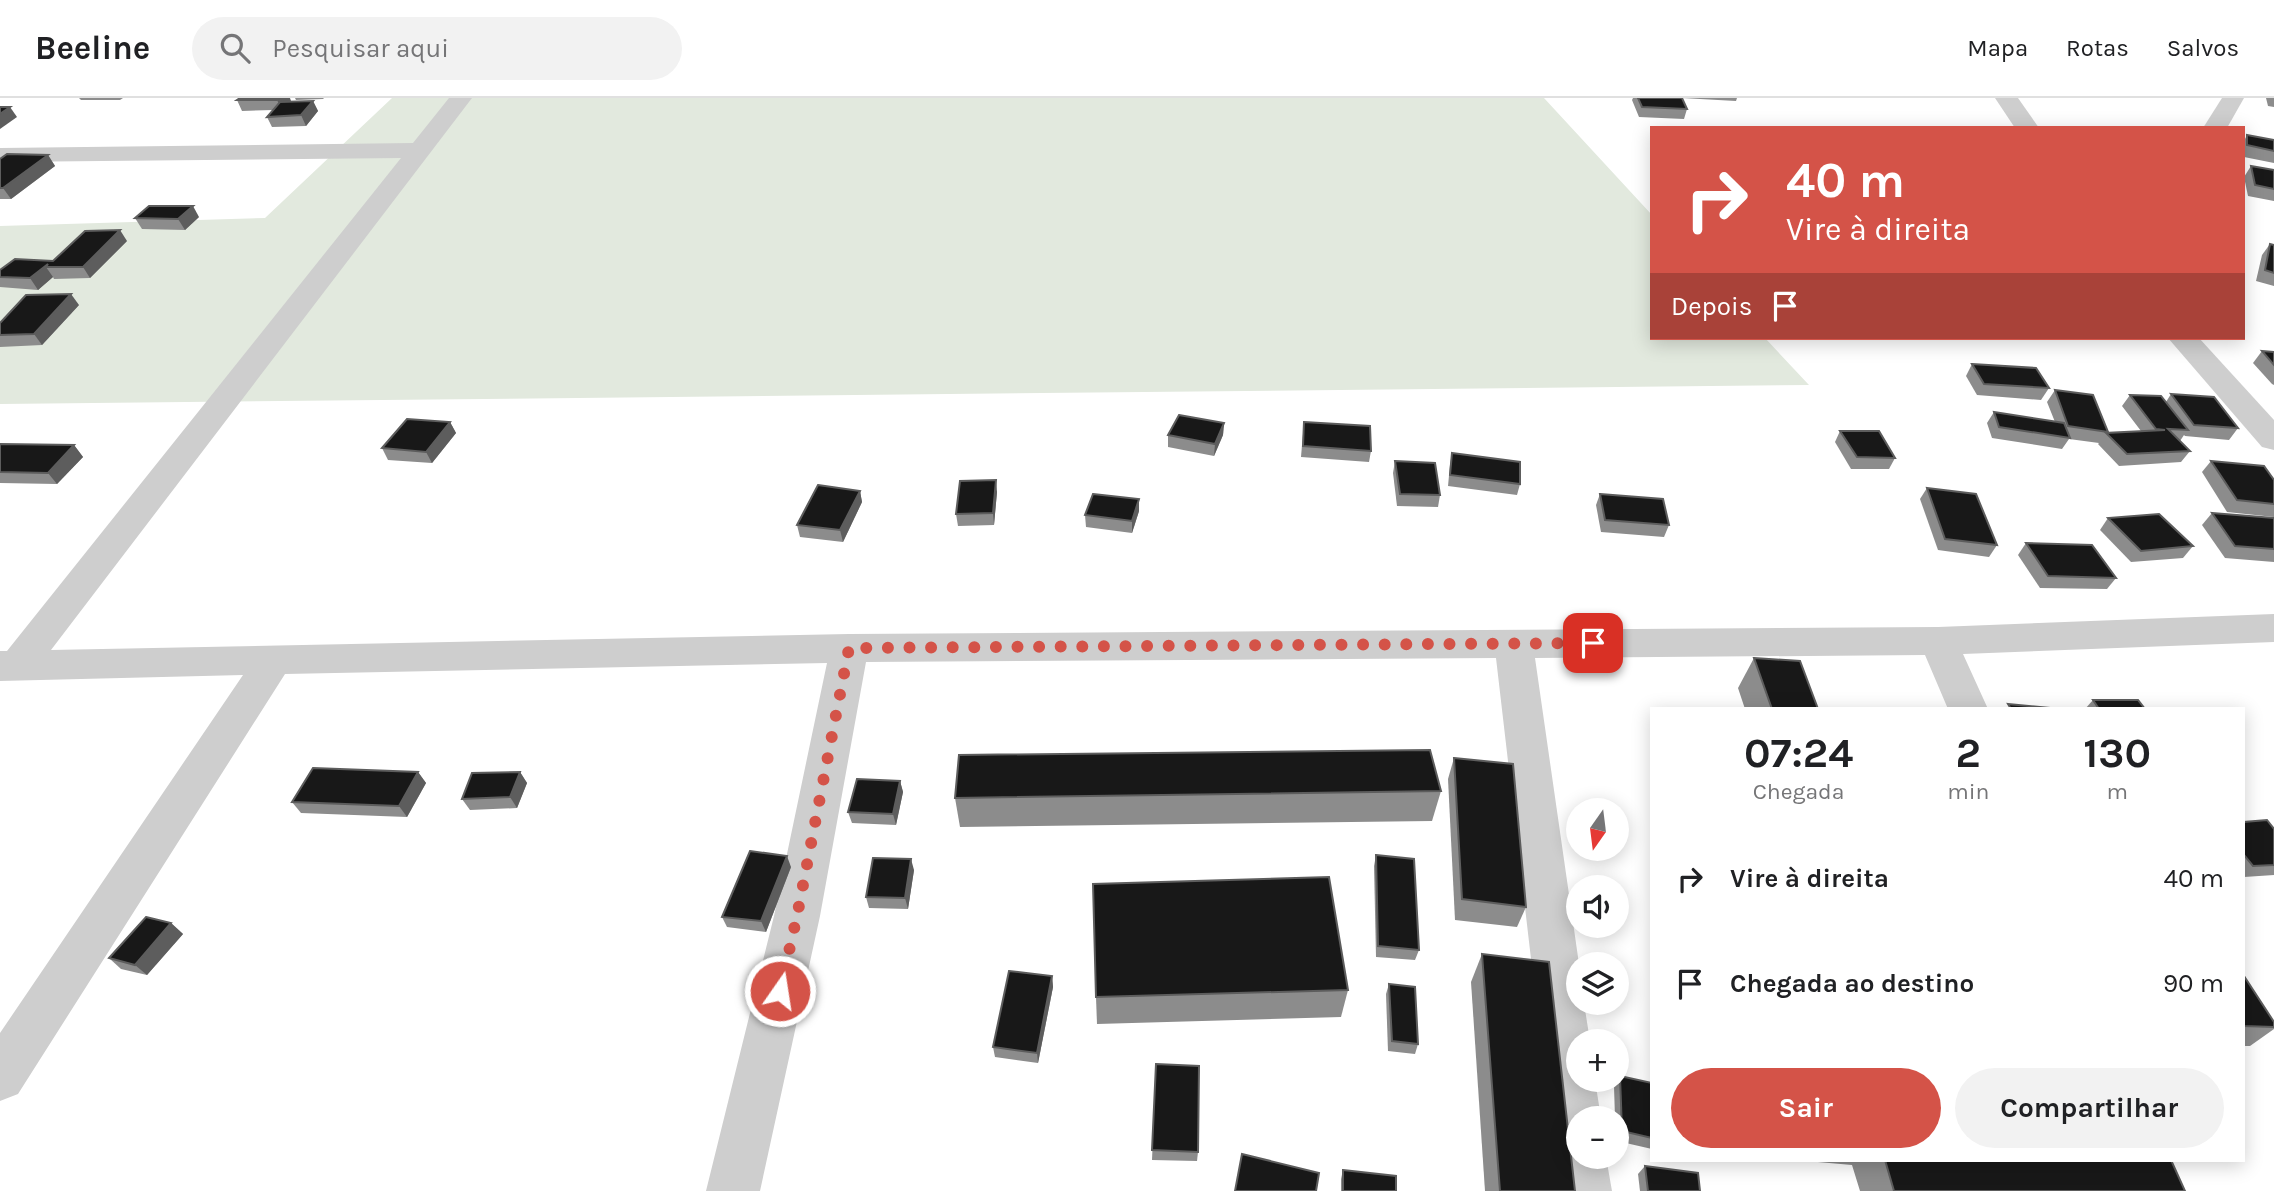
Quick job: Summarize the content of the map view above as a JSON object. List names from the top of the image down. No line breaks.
{"north":"bottom","page":{"header":"Beeline","search":"Pesquisar aqui","nav":["Mapa","Rotas","Salvos"],"turn":["40 m","Vire à direita"],"then":"Depois","eta":["07:24","Chegada","2","min","130","m"],"map_buttons":["+","−"],"list":[{"name":"Vire à direita","value":"40 m"},{"name":"Chegada ao destino","value":"90 m"}],"buttons":["Sair","Compartilhar"]}}
